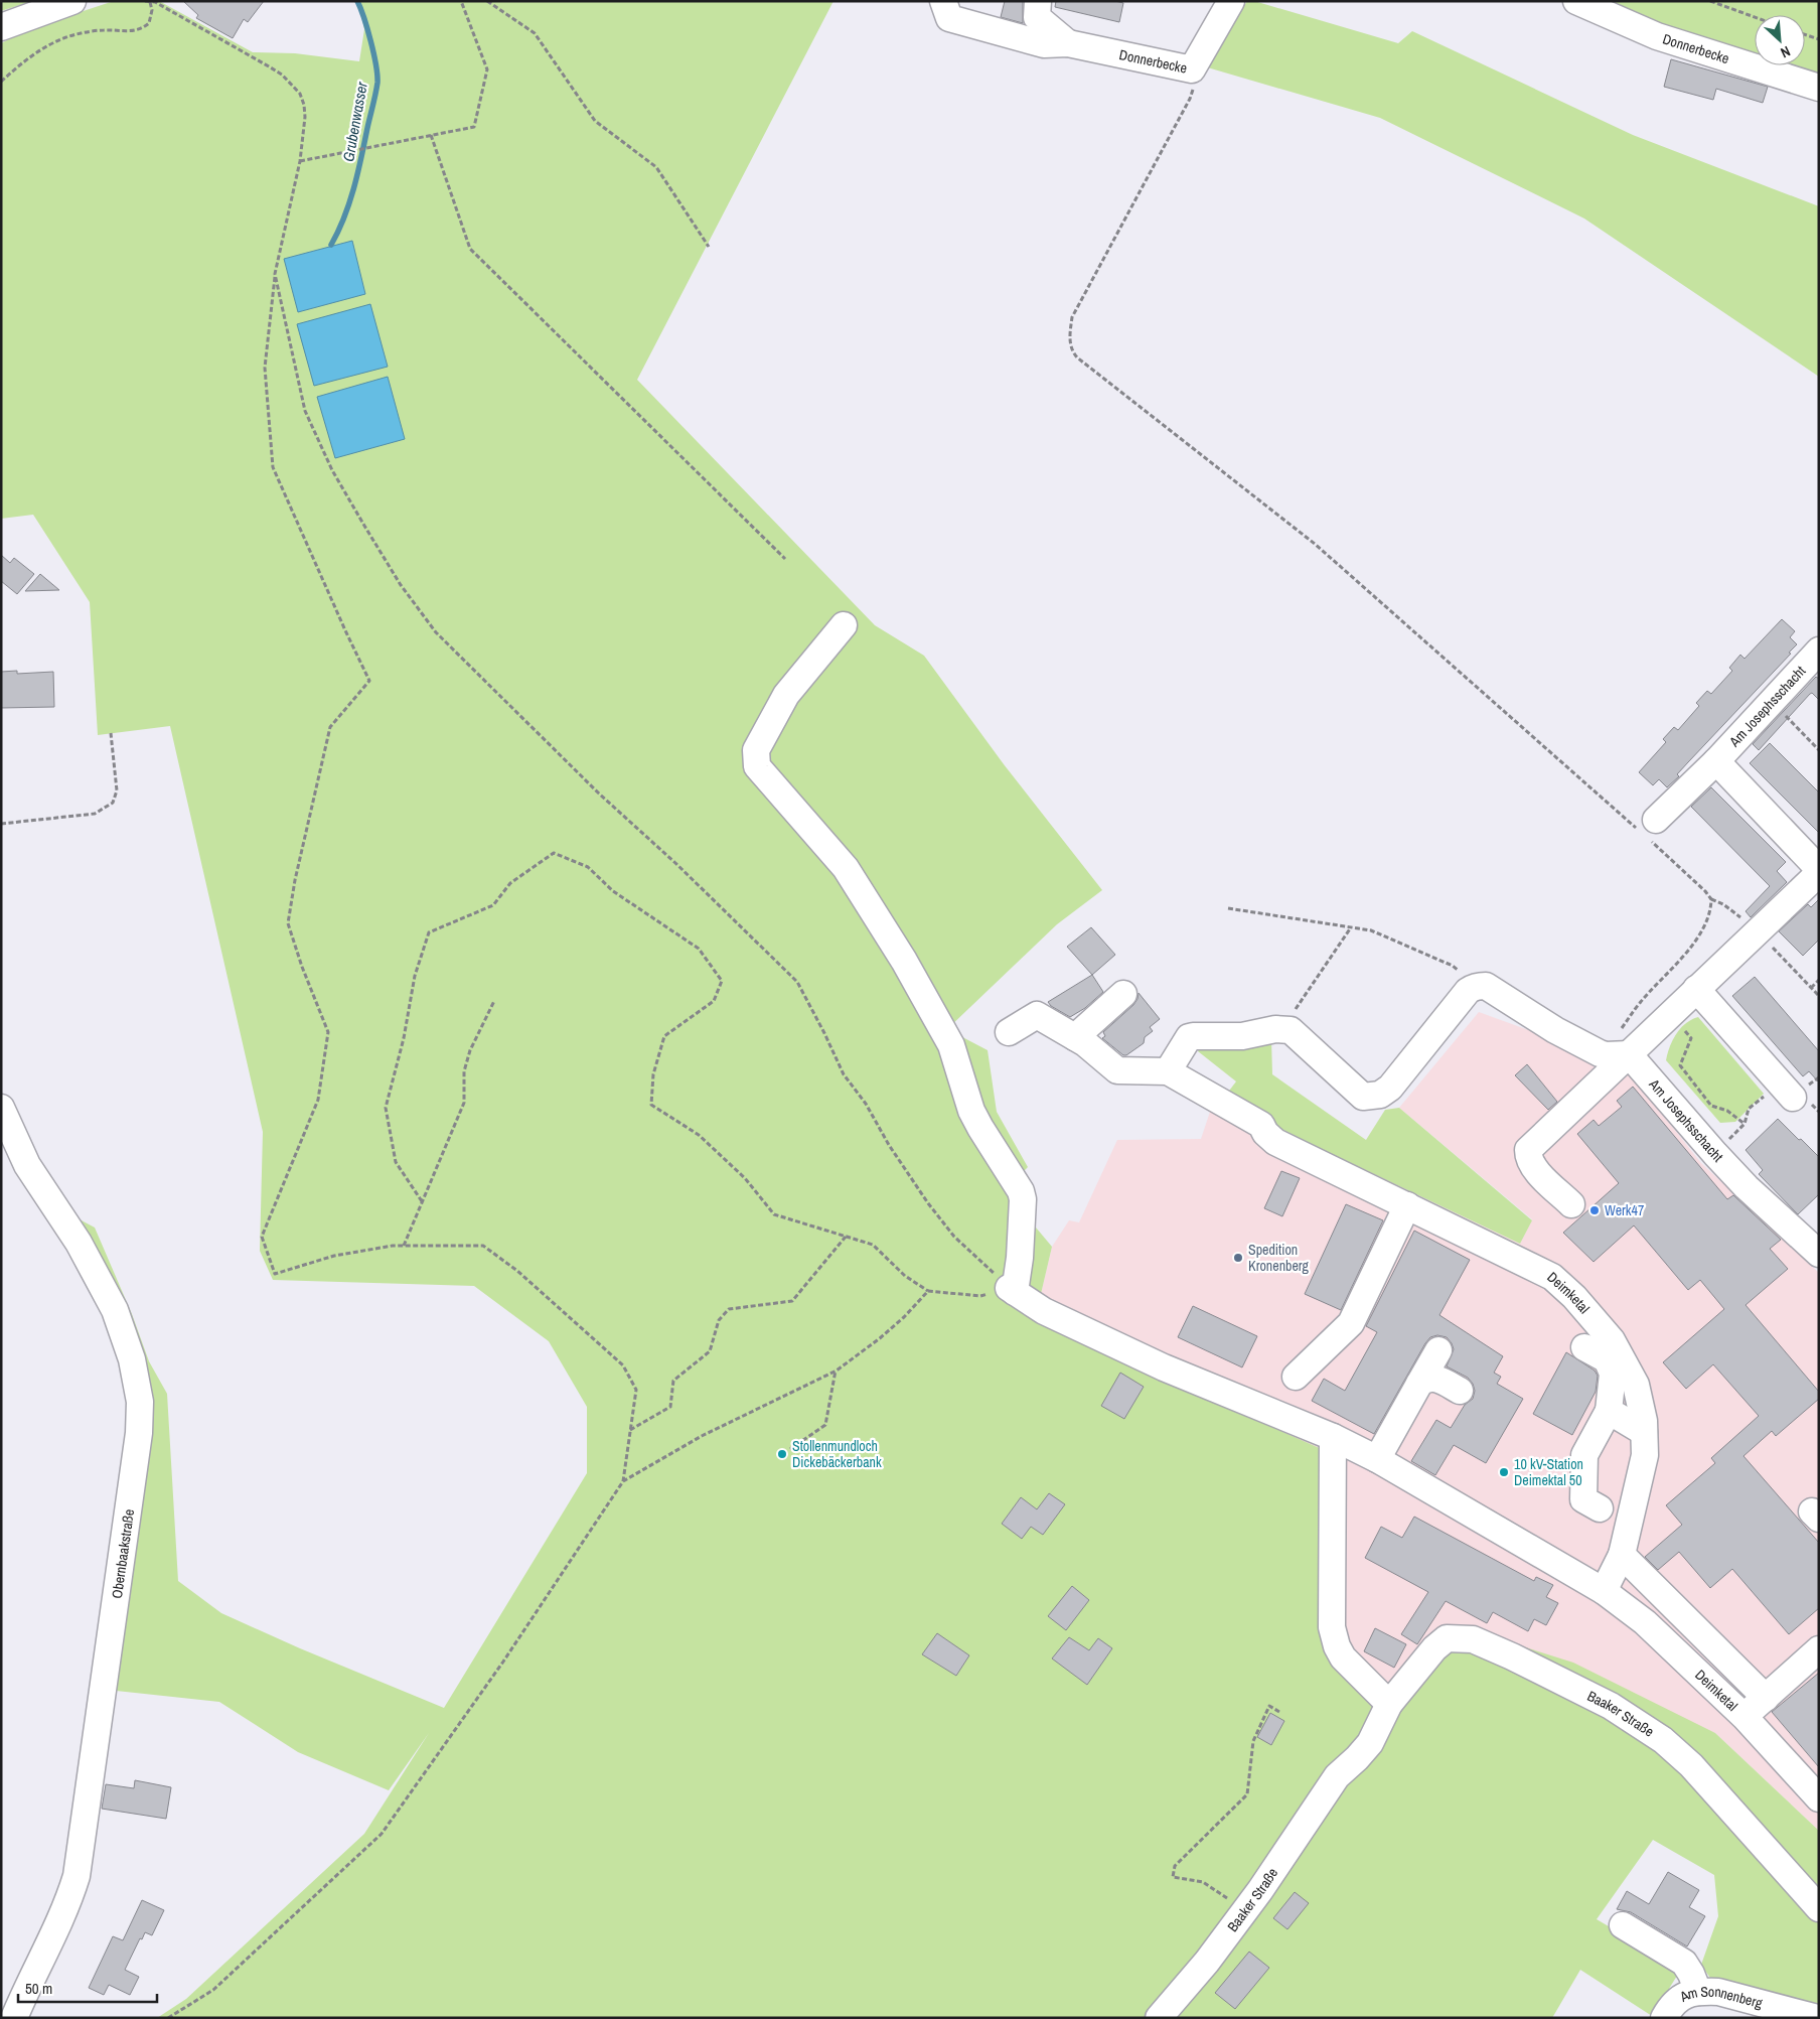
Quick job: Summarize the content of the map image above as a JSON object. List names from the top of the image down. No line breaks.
{"streets":{"street":["Donnerbecke","Am Josephsschacht","Deimketal","Obernbaakstraße","Baaker Straße","Am Sonnenberg"]},"water":["Grubenwasser"],"places":["Werk47","Spedition Kronenberg","Stollenmundloch Dickebäckerbank","10 kV-Station Deimektal 50"],"scale_bar":"50 m","north":"bottom right"}
